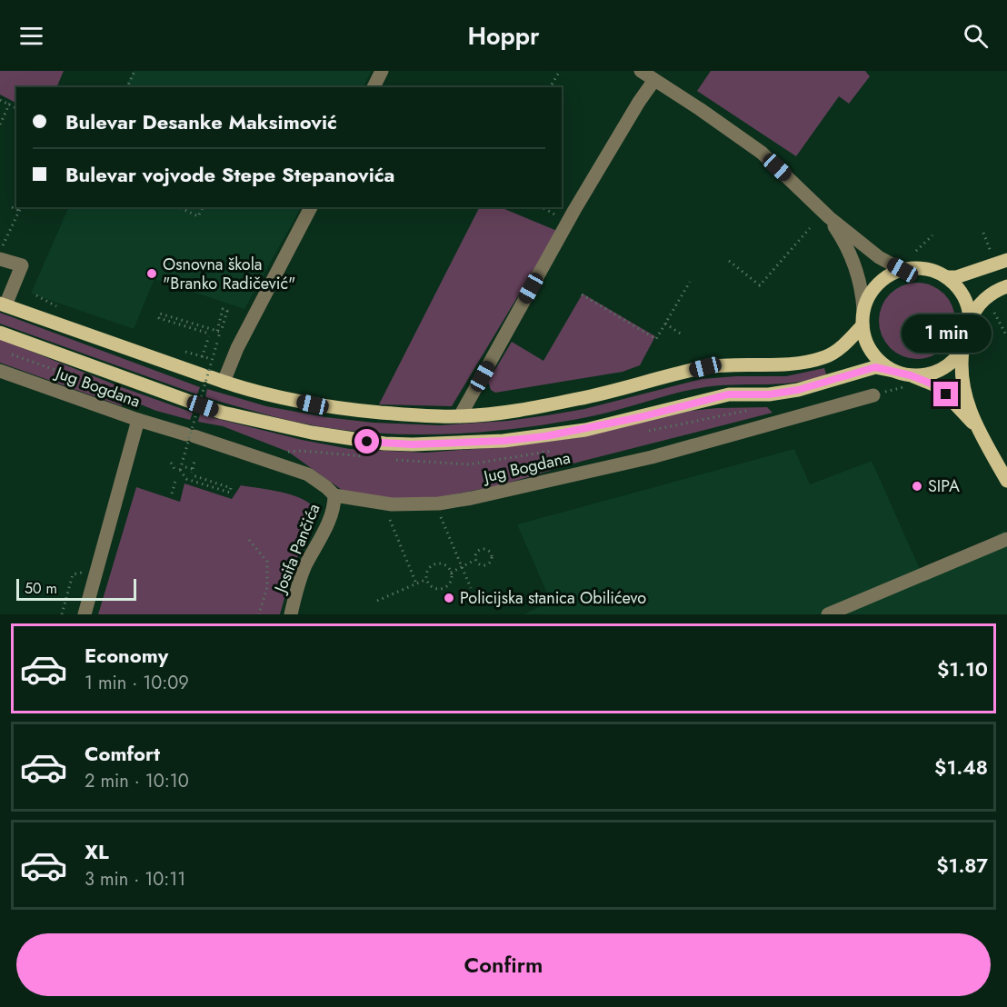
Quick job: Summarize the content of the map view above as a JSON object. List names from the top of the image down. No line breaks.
{"streets":{"street":["Jug Bogdana","Josifa Pančića"]},"crossings":[["Jug Bogdana","Josifa Pančića"]],"places":["Osnovna škola \"Branko Radičević\"","SIPA","Policijska stanica Obilićevo"],"scale_bar":"50 m","page":{"header":"Hoppr","banner":["Bulevar Desanke Maksimović","Bulevar vojvode Stepe Stepanovića"],"bubble":"1 min","scale":"50 m","list":[{"name":"Economy","note":"1 min · 10:09","value":"$1.10"},{"name":"Comfort","note":"2 min · 10:10","value":"$1.48"},{"name":"XL","note":"3 min · 10:11","value":"$1.87"}],"buttons":"Confirm"}}
